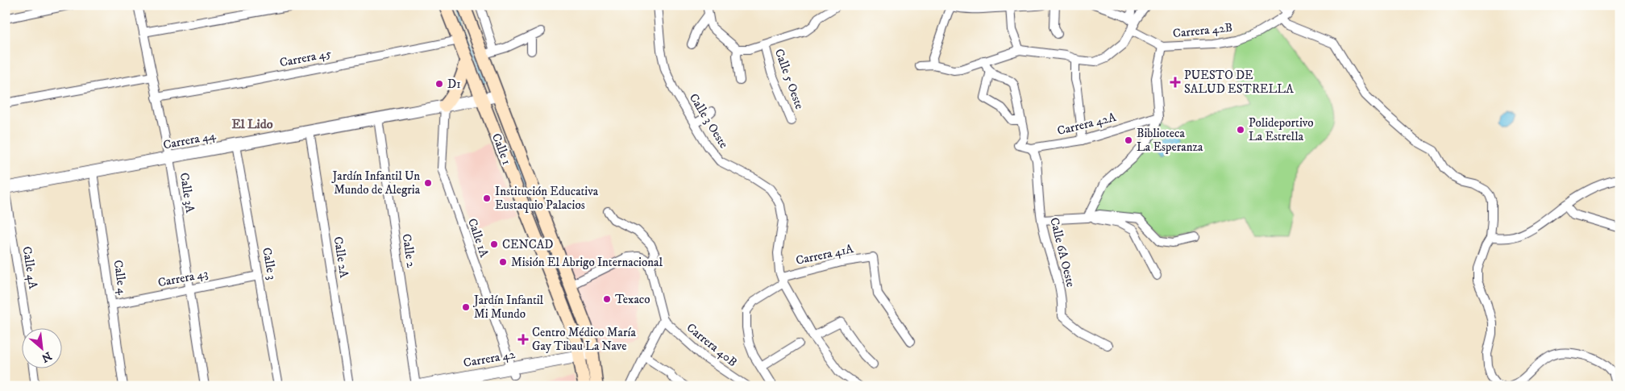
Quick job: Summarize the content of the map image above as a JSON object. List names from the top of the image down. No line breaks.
{"streets":{"main road":["Calle 1"],"street":["Carrera 42B","Carrera 45","Calle 5 Oeste","Calle 3 Oeste","Carrera 42A","Carrera 44","Calle 3A","Calle 1A","Calle 2","Calle 6A Oeste","Carrera 41A","Calle 2A","Calle 3","Calle 4A","Calle 4","Carrera 43","Carrera 40B","Carrera 42"]},"crossings":[["Carrera 45","Calle 1"],["Carrera 45","Calle 3A"],["Calle 3 Oeste","Carrera 41A"],["Carrera 42A","Calle 6A Oeste"],["Carrera 44","Calle 1"],["Carrera 44","Calle 3A"],["Carrera 44","Calle 1A"],["Carrera 44","Calle 2"],["Carrera 44","Calle 2A"],["Carrera 44","Calle 3"],["Carrera 44","Calle 4A"],["Carrera 44","Calle 4"],["Calle 1","Carrera 42"],["Calle 3A","Carrera 43"],["Calle 1A","Carrera 42"],["Calle 2","Carrera 42"],["Calle 3","Carrera 43"],["Calle 4","Carrera 43"]],"districts":["El Lido"],"places":{"health":["PUESTO DE SALUD ESTRELLA","Centro Médico María Gay Tibau La Nave"],"other":["D1","Polideportivo La Estrella","Biblioteca La Esperanza","Jardín Infantil Un Mundo de Alegria","Institución Educativa Eustaquio Palacios","CENCAD","Misión El Abrigo Internacional","Texaco","Jardín Infantil Mi Mundo"]},"north":"bottom right"}
